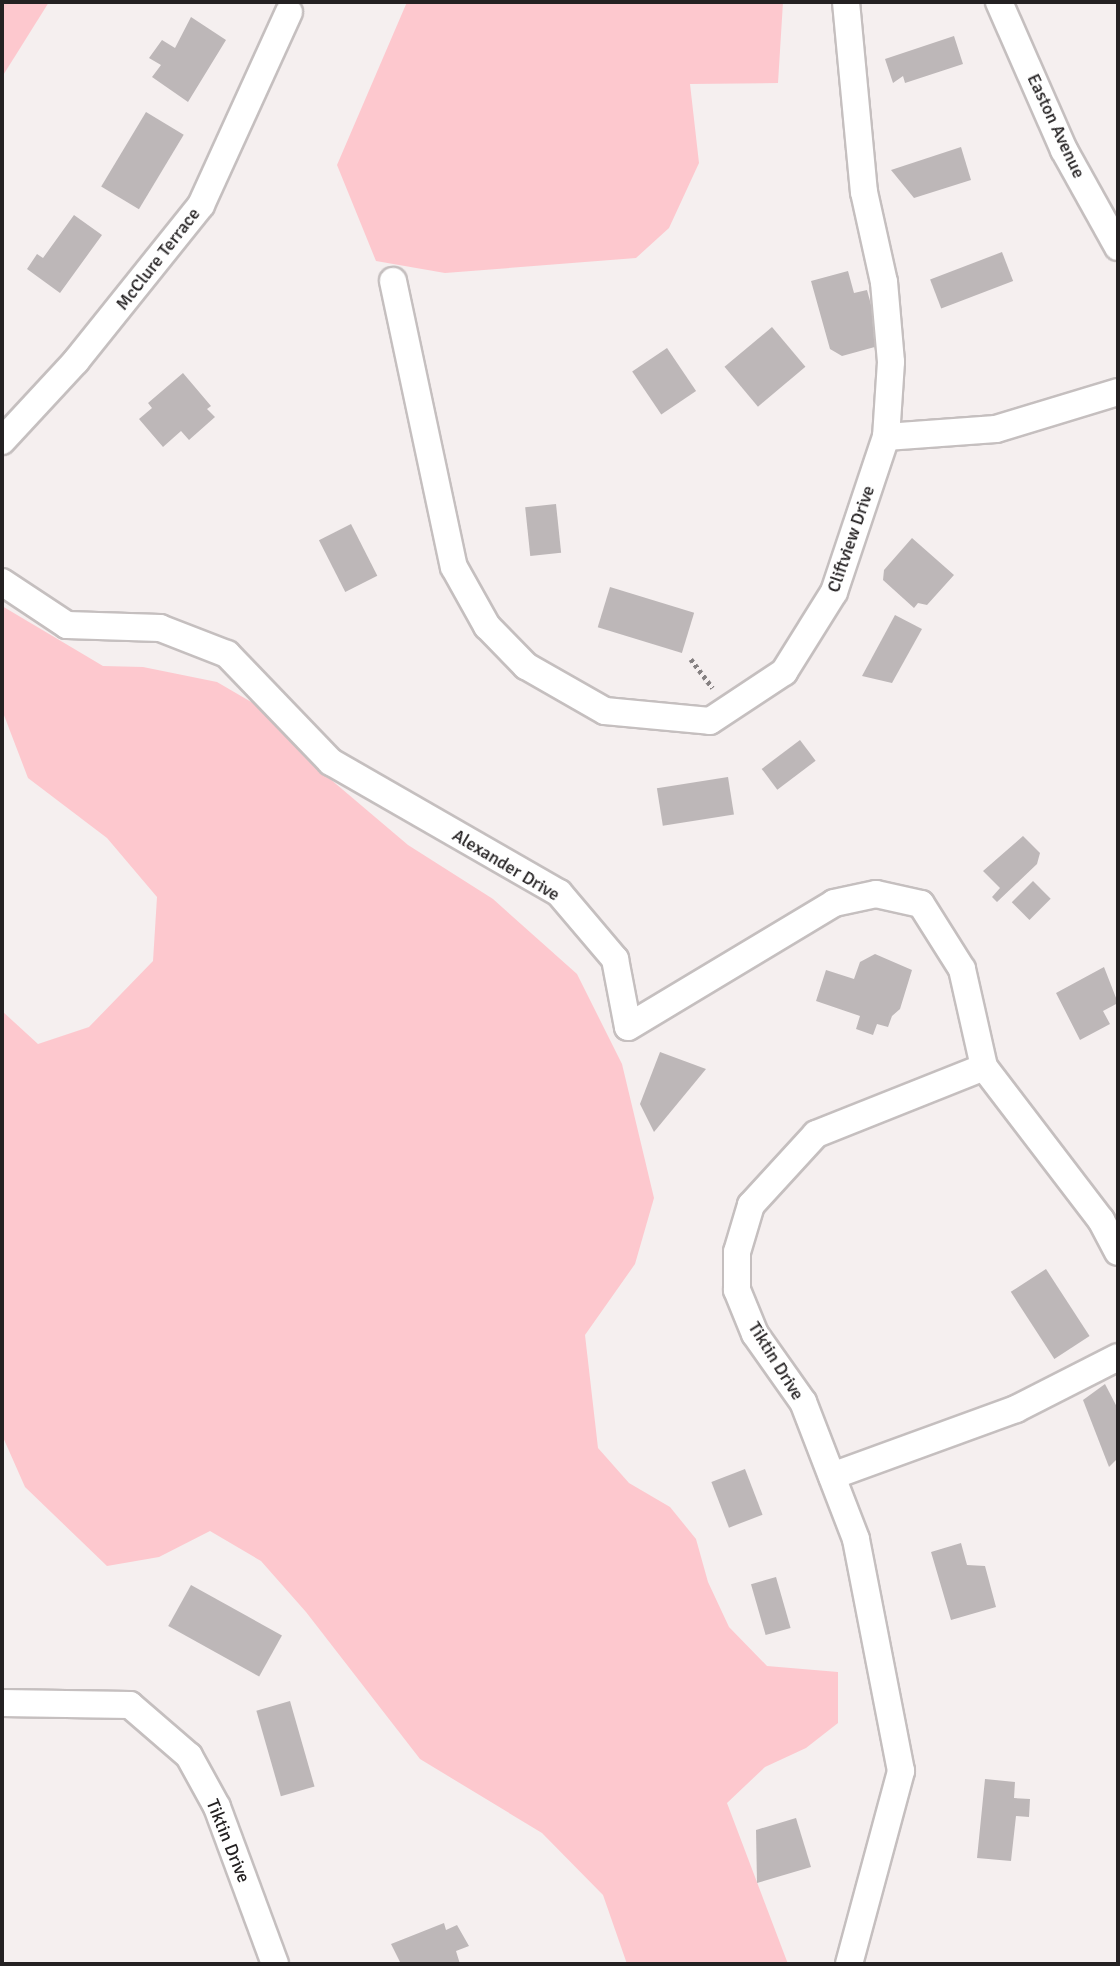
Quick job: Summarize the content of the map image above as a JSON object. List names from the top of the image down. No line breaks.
{"streets":{"street":["Easton Avenue","McClure Terrace","Cliftview Drive","Alexander Drive","Tiktin Drive"]},"crossings":[["Alexander Drive","Tiktin Drive"]]}
